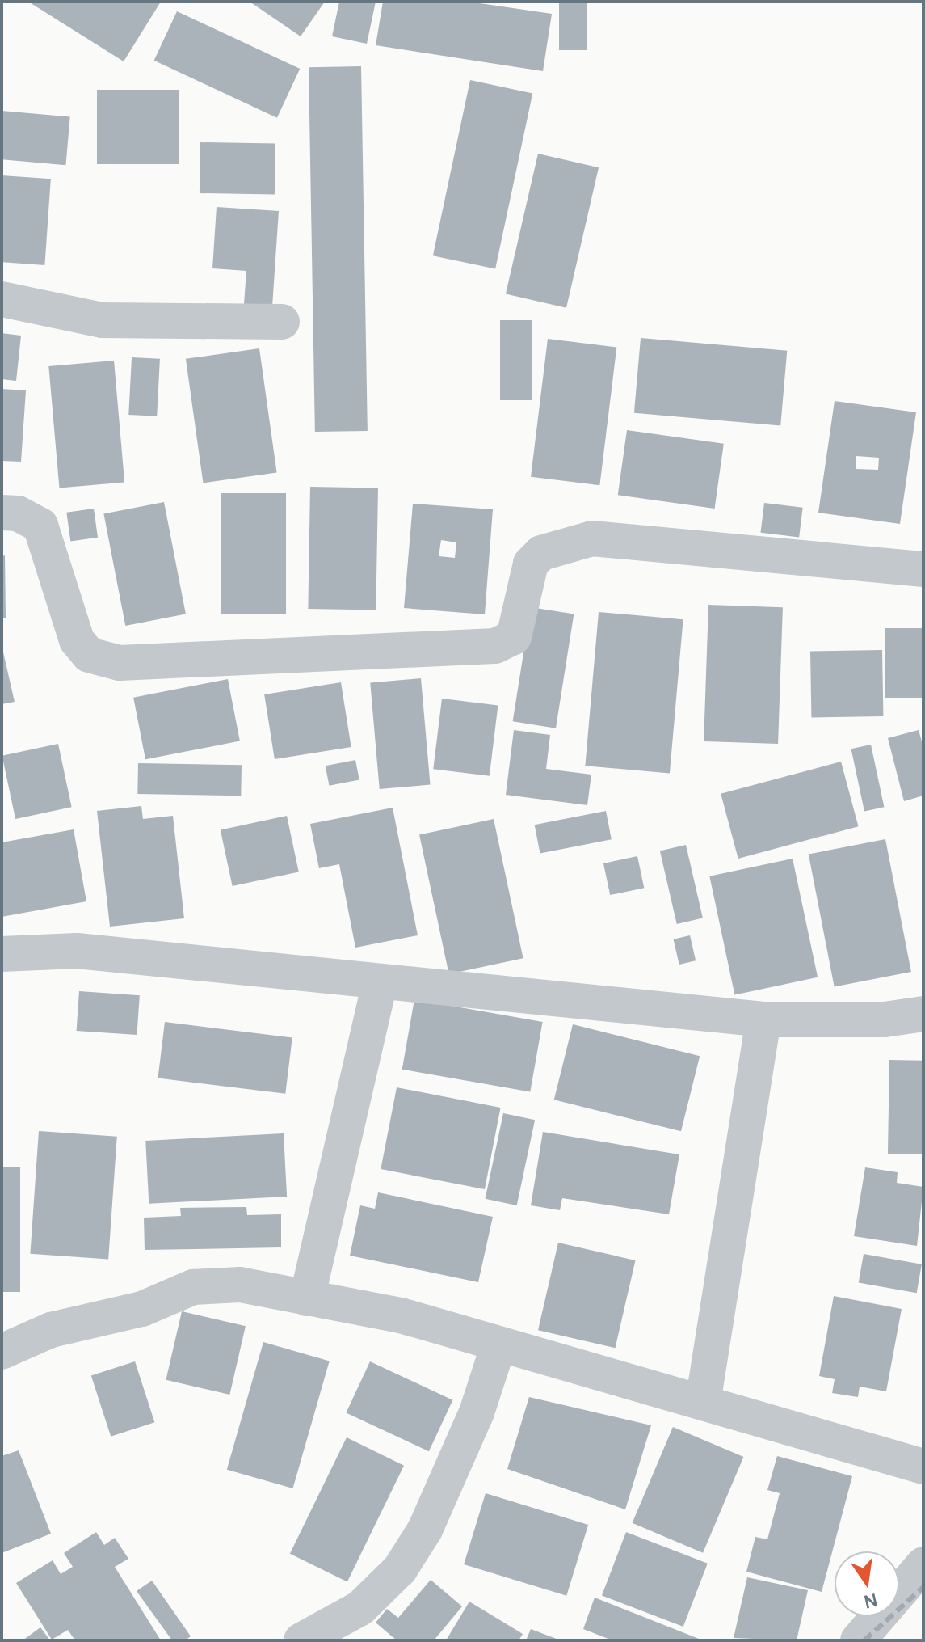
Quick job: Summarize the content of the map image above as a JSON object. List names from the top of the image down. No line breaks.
{"north":"bottom"}
